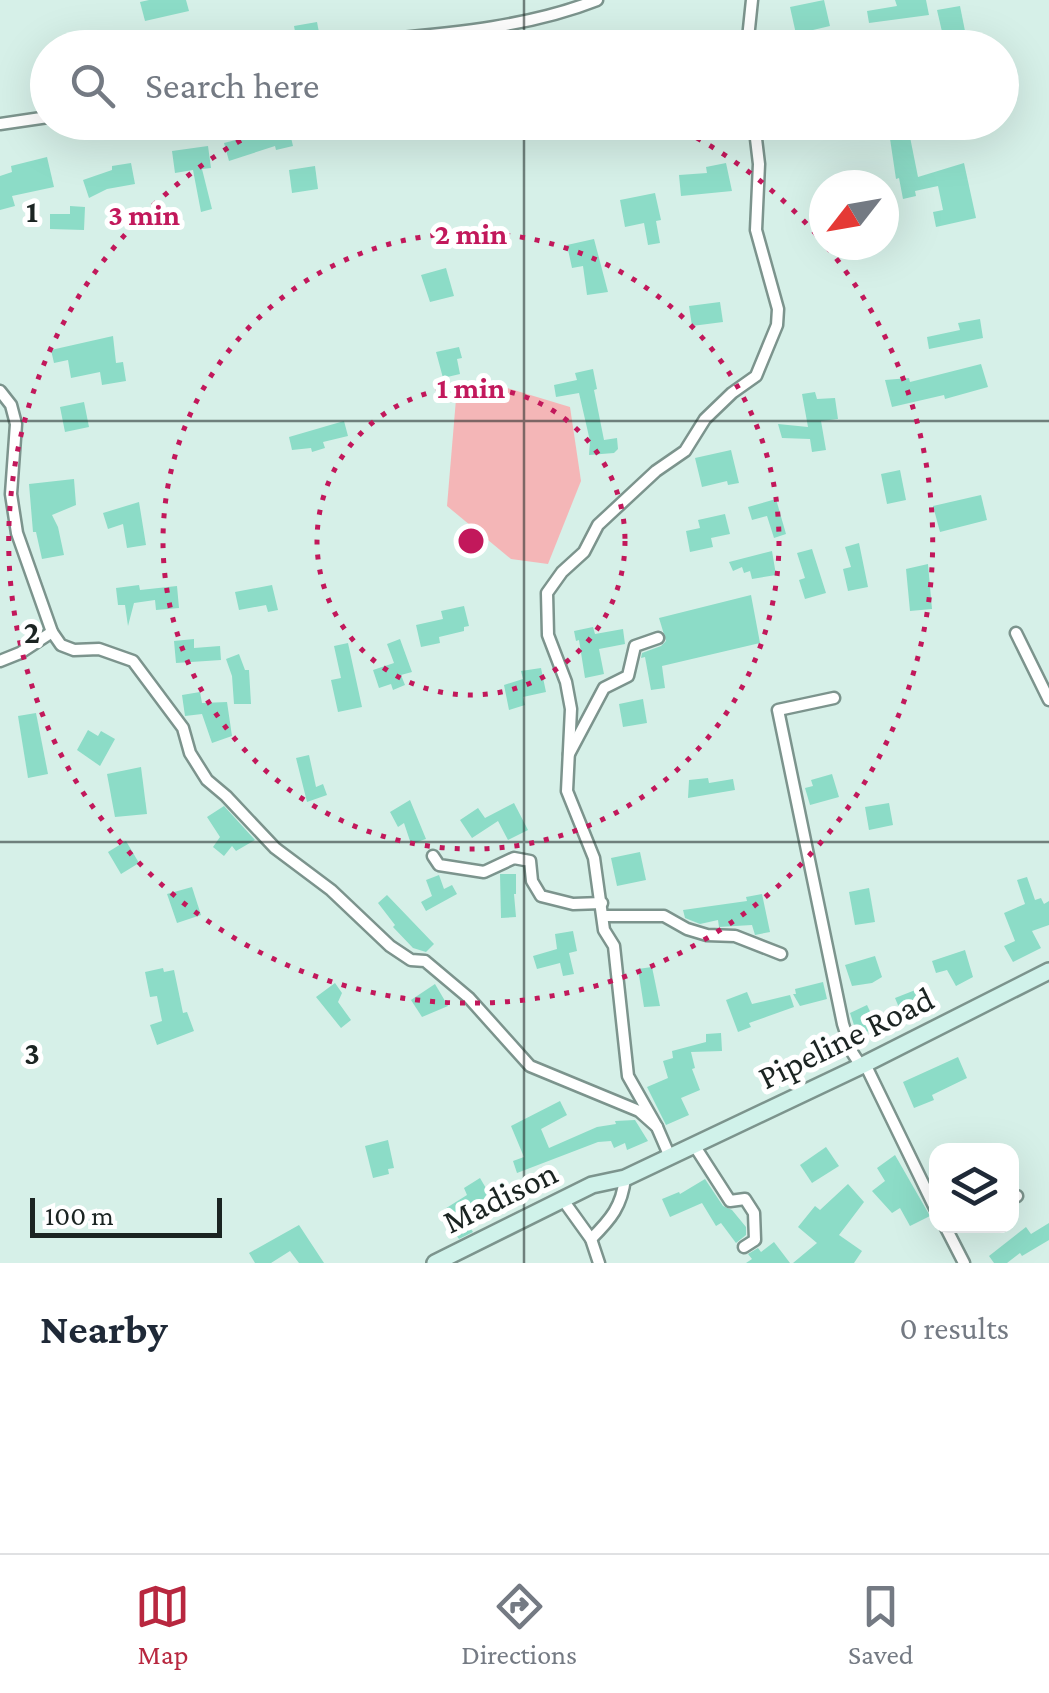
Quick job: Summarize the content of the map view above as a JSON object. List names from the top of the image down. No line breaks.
{"streets":{"street":["Pipeline Road","Madison"]},"crossings":[["Pipeline Road","Madison"]],"scale_bar":"100 m","north":"bottom left","page":{"search":"Search here","scale":"100 m","heading":["Nearby","0 results"],"nav":["Map","Directions","Saved"]},"grid":{"rows":["1","2","3"]},"rings":["3 min","2 min","1 min"]}
